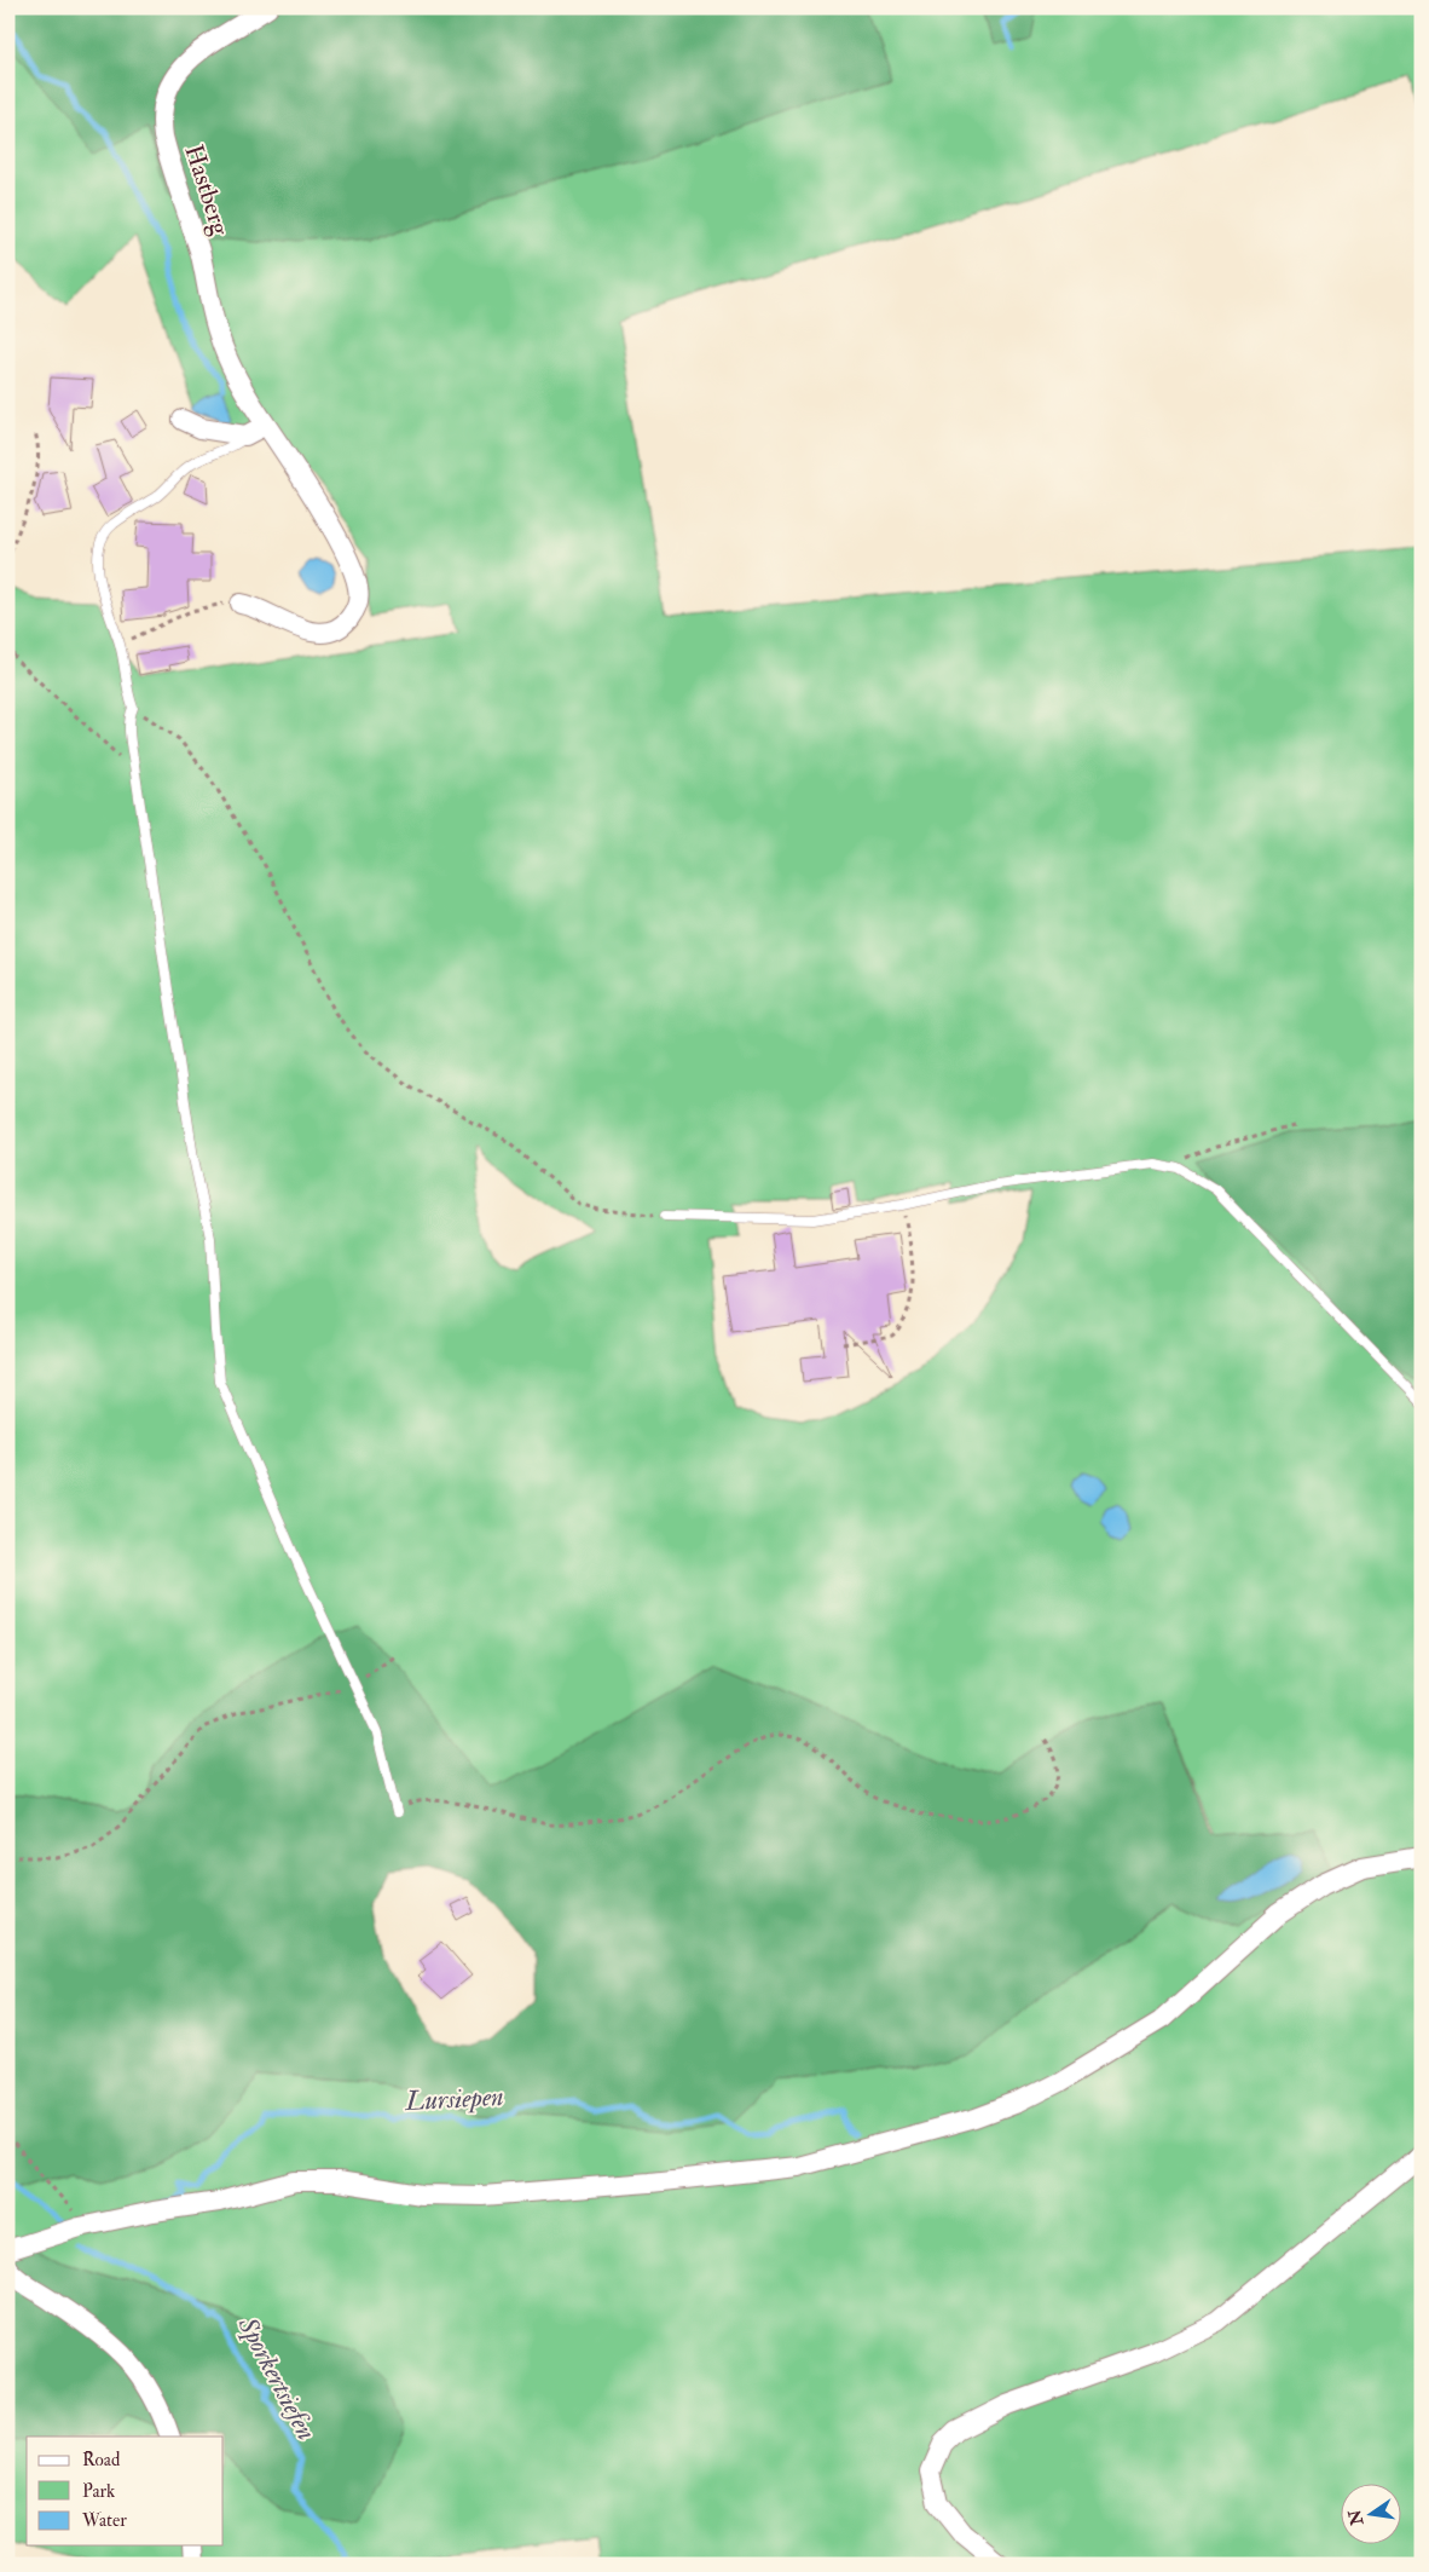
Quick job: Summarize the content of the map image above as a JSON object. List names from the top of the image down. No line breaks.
{"streets":{"street":["Hastberg"]},"water":["Lursiepen","Sporkertsiefen"],"legend":["Road","Park","Water"],"north":"left"}
